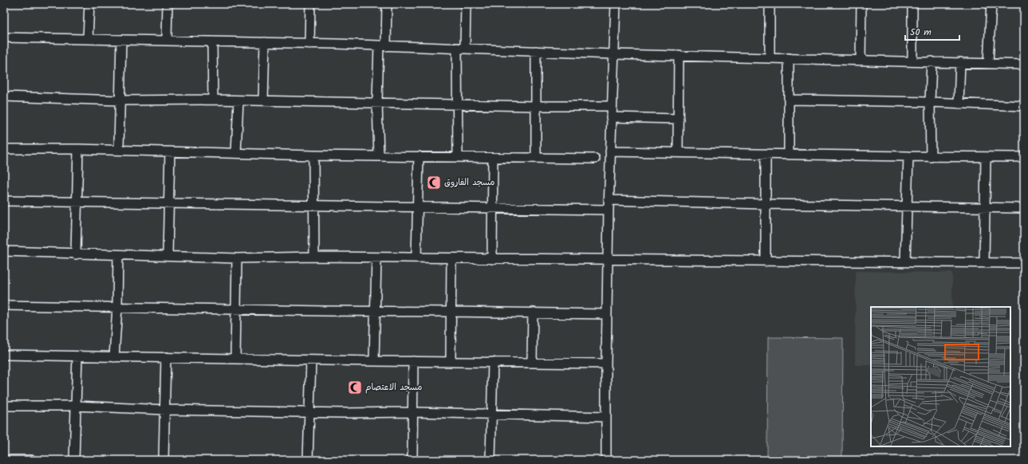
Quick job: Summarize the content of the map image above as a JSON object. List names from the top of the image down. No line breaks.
{"places":{"mosque":["مسجد الفاروق","مسجد الاعتصام"]},"scale_bar":"50 m"}
